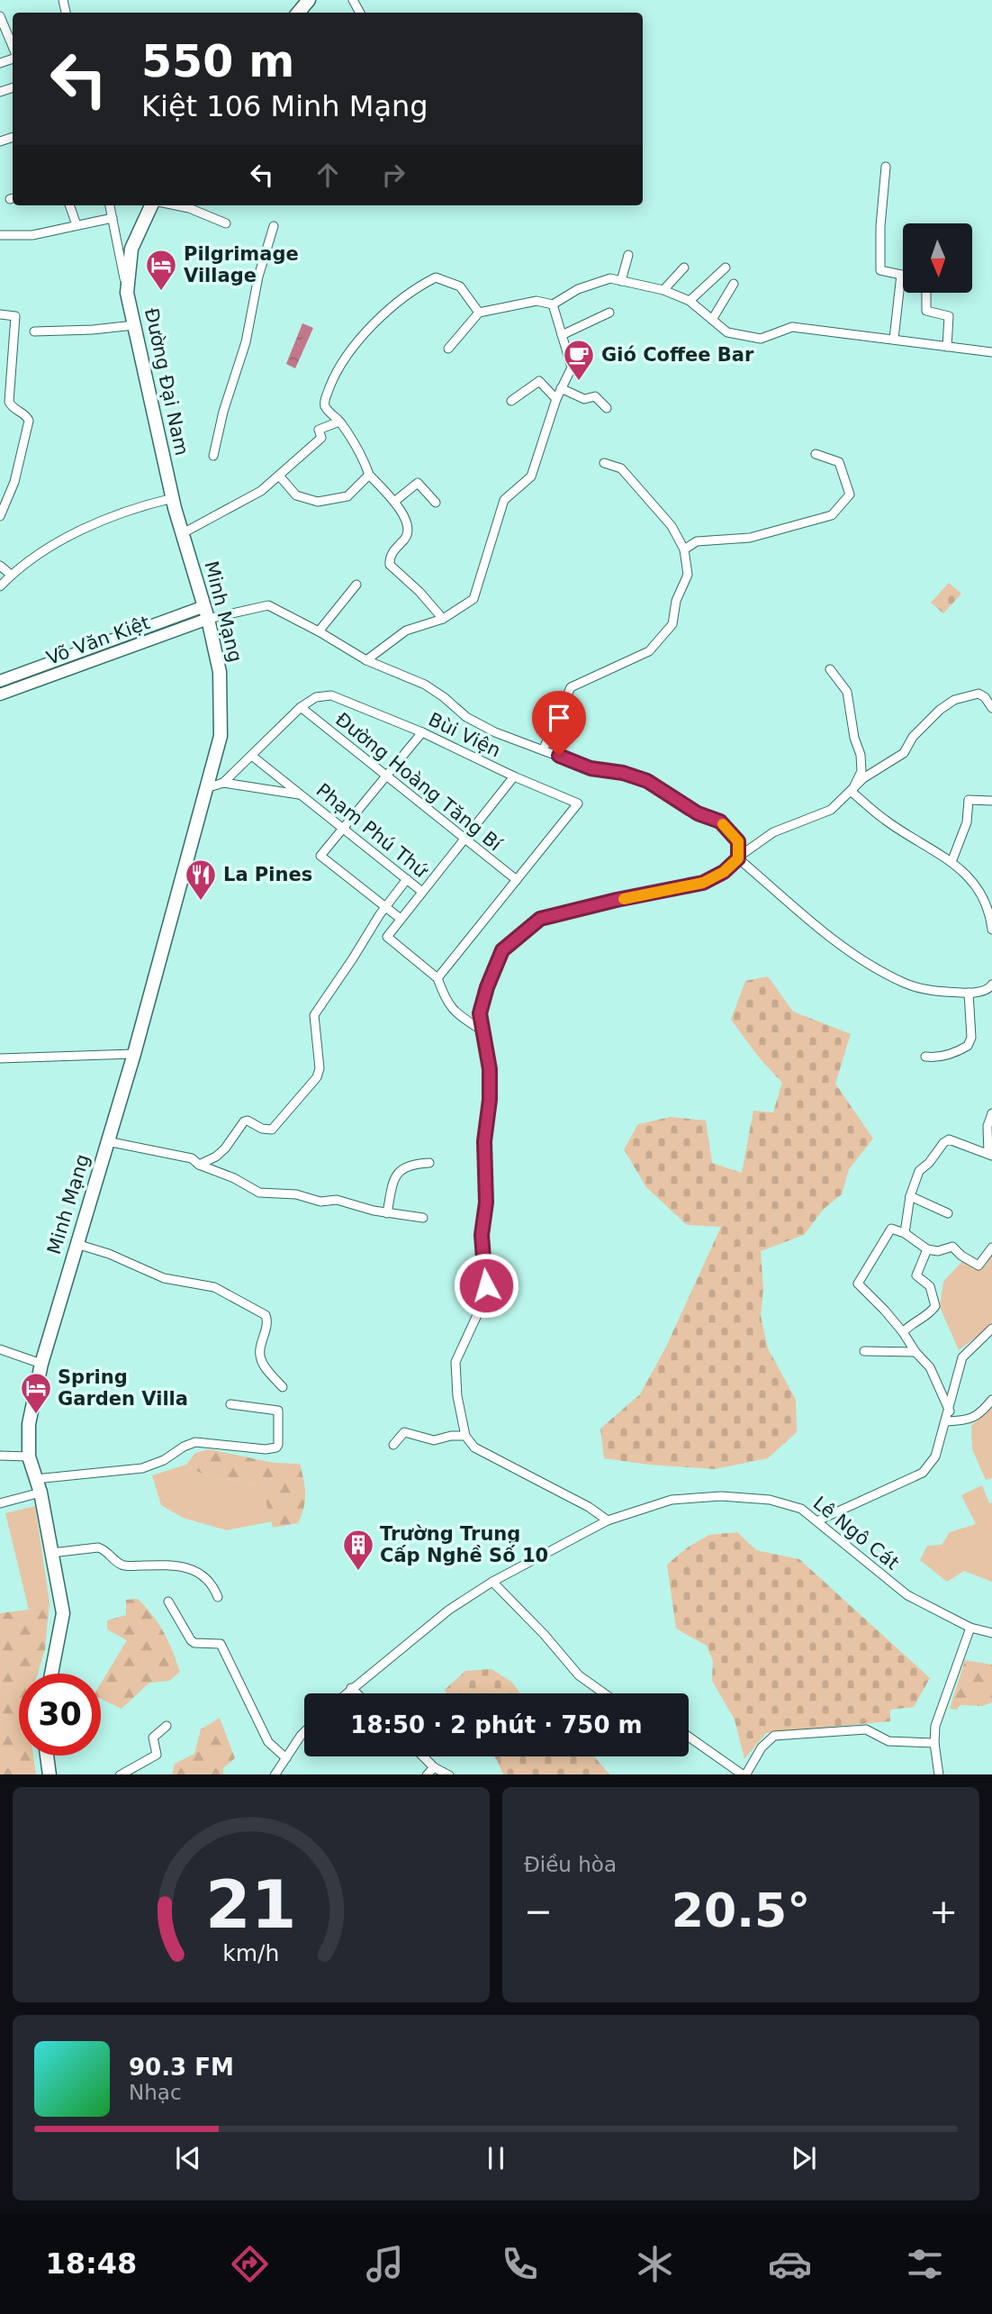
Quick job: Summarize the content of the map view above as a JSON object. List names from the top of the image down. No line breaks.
{"streets":{"highway":["Đường Đại Nam","Minh Mạng"],"main road":["Võ Văn Kiệt"],"street":["Bùi Viện","Đường Hoàng Tăng Bí","Phạm Phú Thứ","Lê Ngô Cát"]},"crossings":[["Đường Đại Nam","Minh Mạng"],["Minh Mạng","Võ Văn Kiệt"],["Minh Mạng","Phạm Phú Thứ"],["Bùi Viện","Đường Hoàng Tăng Bí"],["Bùi Viện","Phạm Phú Thứ"]],"places":{"hotel":["Pilgrimage Village","Spring Garden Villa"],"cafe":["Gió Coffee Bar"],"restaurant":["La Pines"],"building":["Trường Trung Cấp Nghề Số 10"]},"north":"bottom","page":{"turn":["550 m","Kiệt 106 Minh Mạng"],"limit":"30","trip":"18:50 · 2 phút · 750 m","tile":"Điều hòa","heat":["−","20.5°","+"],"song":["90.3 FM","Nhạc"],"tabs":"18:48","gauge":["21","km/h"]}}
